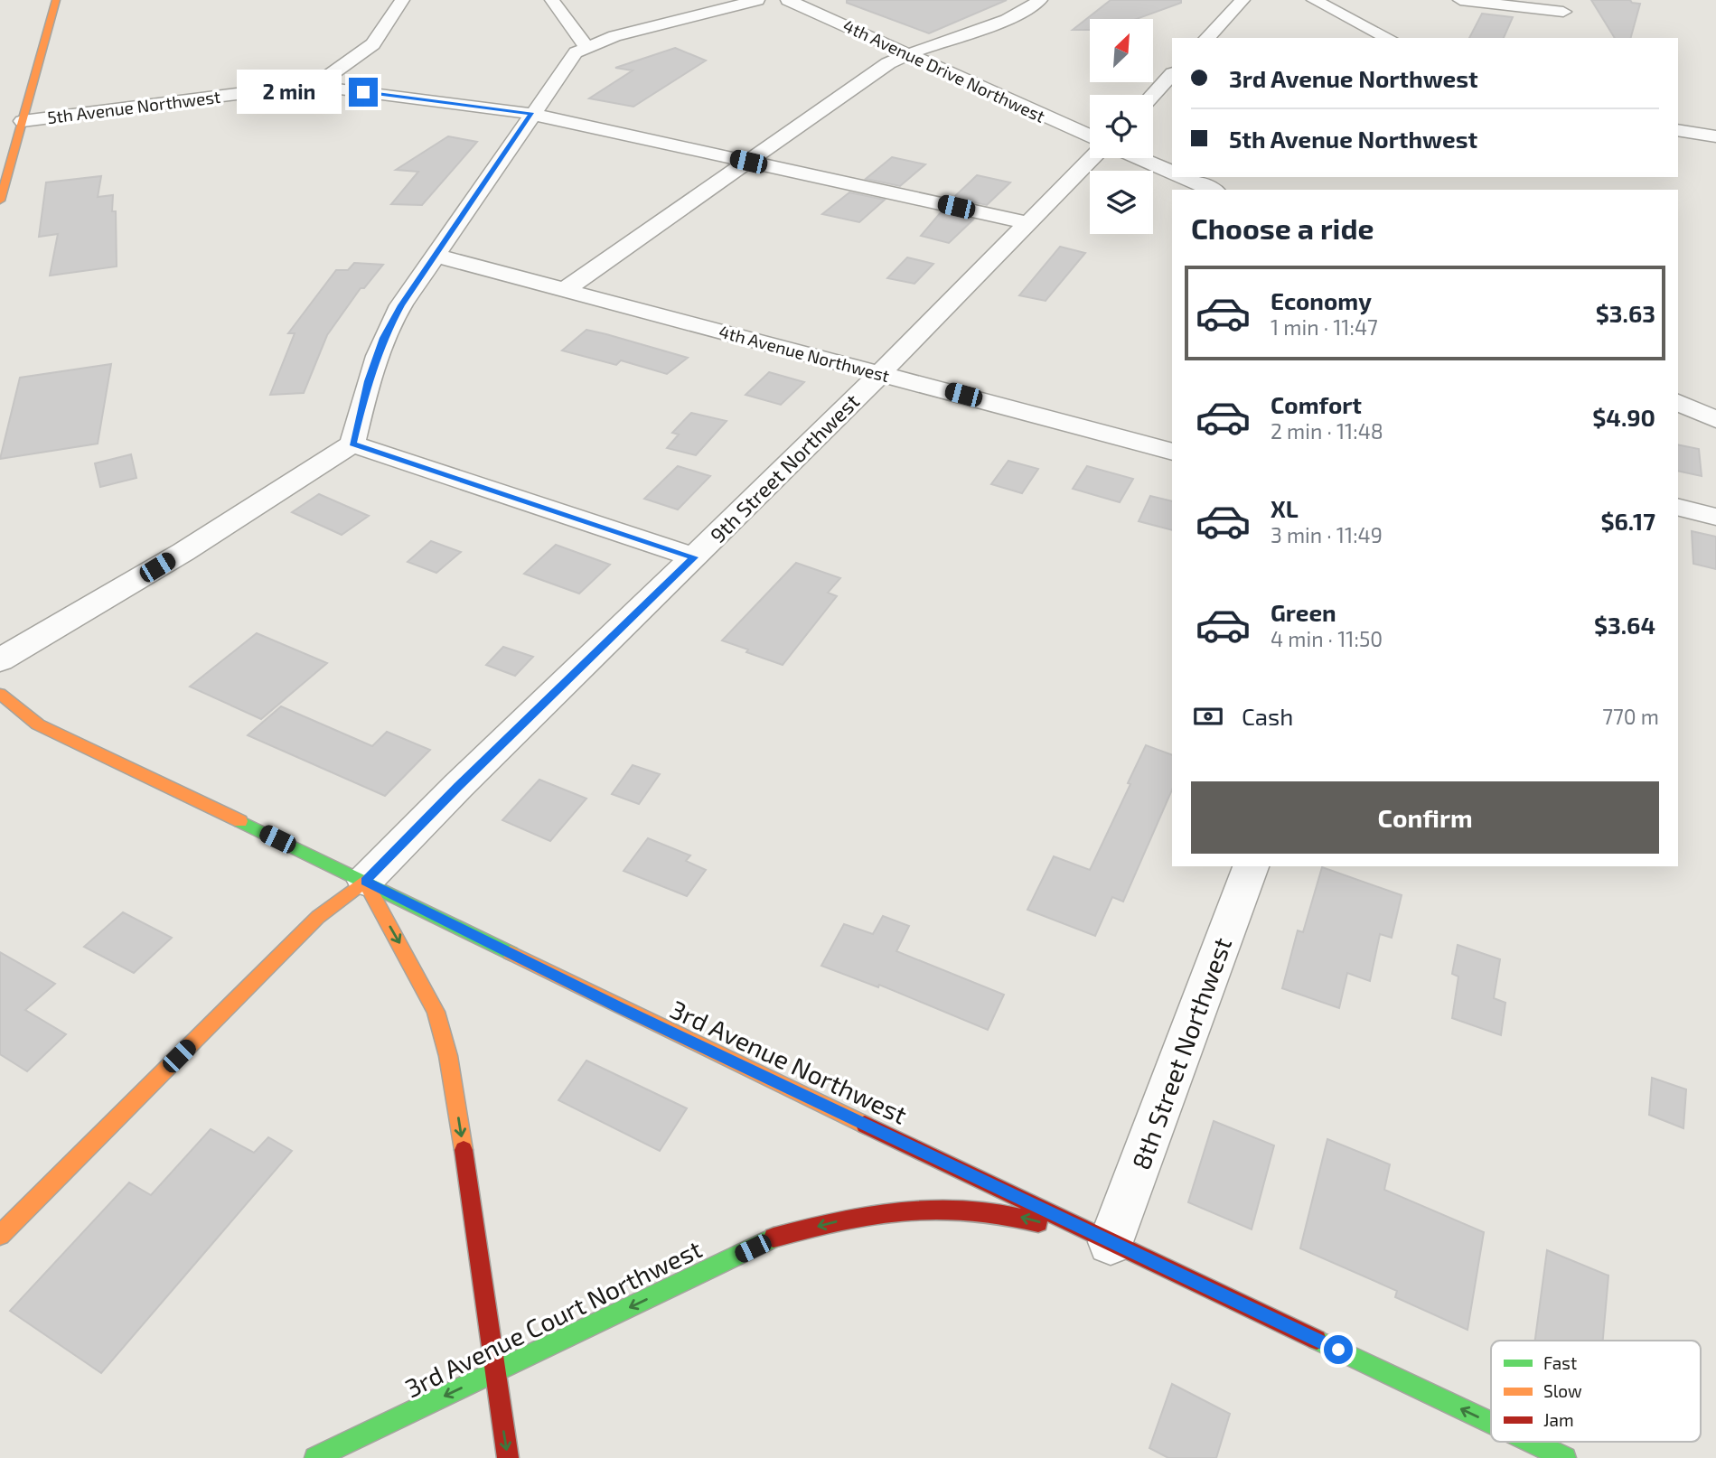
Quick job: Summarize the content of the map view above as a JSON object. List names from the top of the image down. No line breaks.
{"streets":{"main road":["9th Street Northwest","3rd Avenue Northwest","3rd Avenue Court Northwest"],"street":["4th Avenue Drive Northwest","5th Avenue Northwest","4th Avenue Northwest","8th Street Northwest"]},"crossings":[["5th Avenue Northwest","9th Street Northwest"],["4th Avenue Northwest","9th Street Northwest"],["9th Street Northwest","3rd Avenue Northwest"],["8th Street Northwest","3rd Avenue Northwest"],["8th Street Northwest","3rd Avenue Court Northwest"],["3rd Avenue Northwest","3rd Avenue Court Northwest"]],"one_way":["3rd Avenue Court Northwest"],"legend":["Fast","Slow","Jam"],"north":"top right","page":{"banner":["3rd Avenue Northwest","5th Avenue Northwest"],"bubble":"2 min","heading":"Choose a ride","list":[{"name":"Economy","note":"1 min · 11:47","value":"$3.63"},{"name":"Comfort","note":"2 min · 11:48","value":"$4.90"},{"name":"XL","note":"3 min · 11:49","value":"$6.17"},{"name":"Green","note":"4 min · 11:50","value":"$3.64"}],"pay":["Cash","770 m"],"buttons":"Confirm"}}
